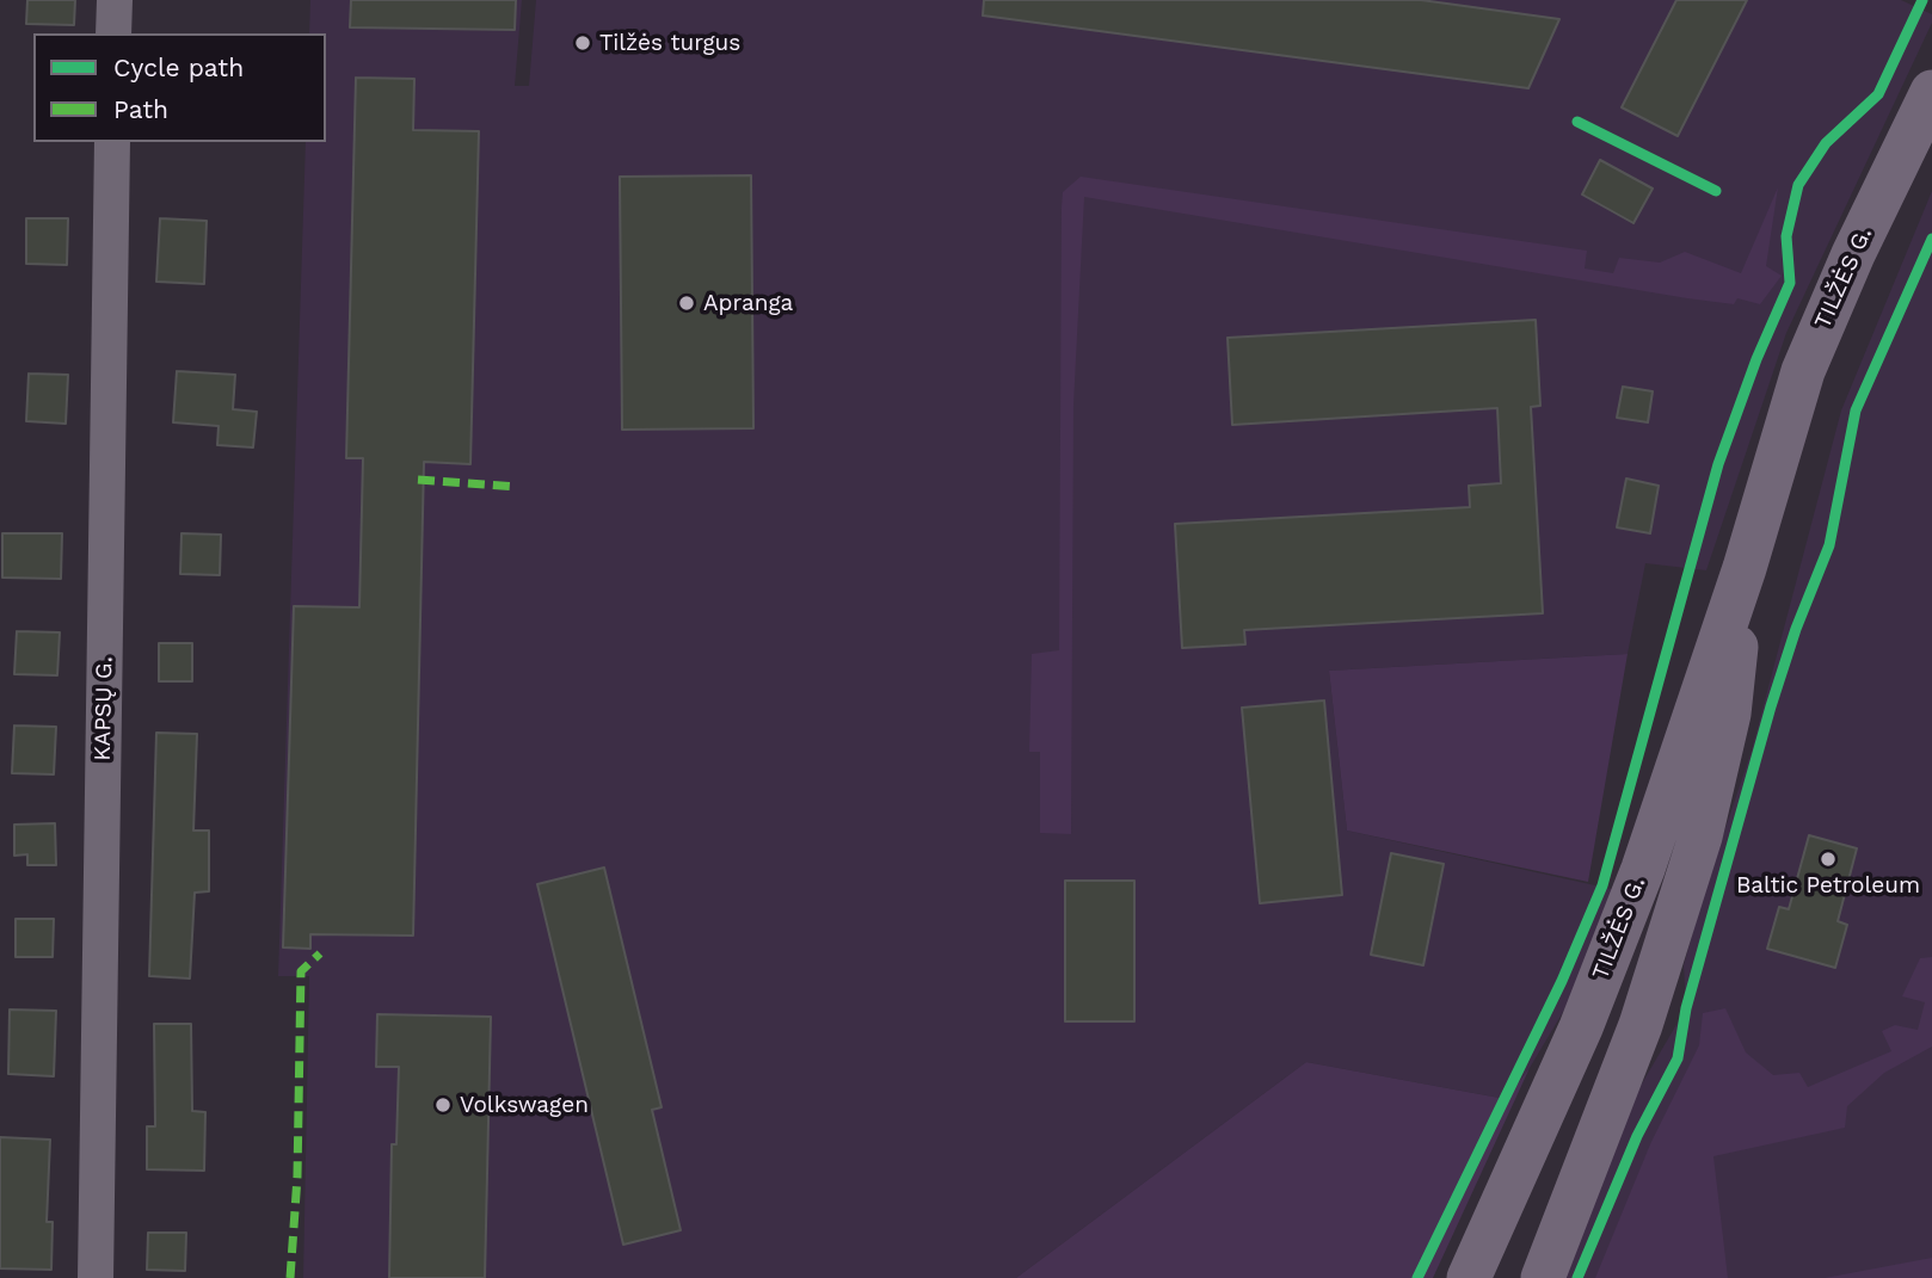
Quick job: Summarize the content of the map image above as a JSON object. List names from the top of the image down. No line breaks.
{"streets":{"main road":["TILŽĖS G."],"street":["KAPSŲ G."]},"places":["Tilžės turgus","Apranga","Baltic Petroleum","Volkswagen"],"legend":["Cycle path","Path"]}
